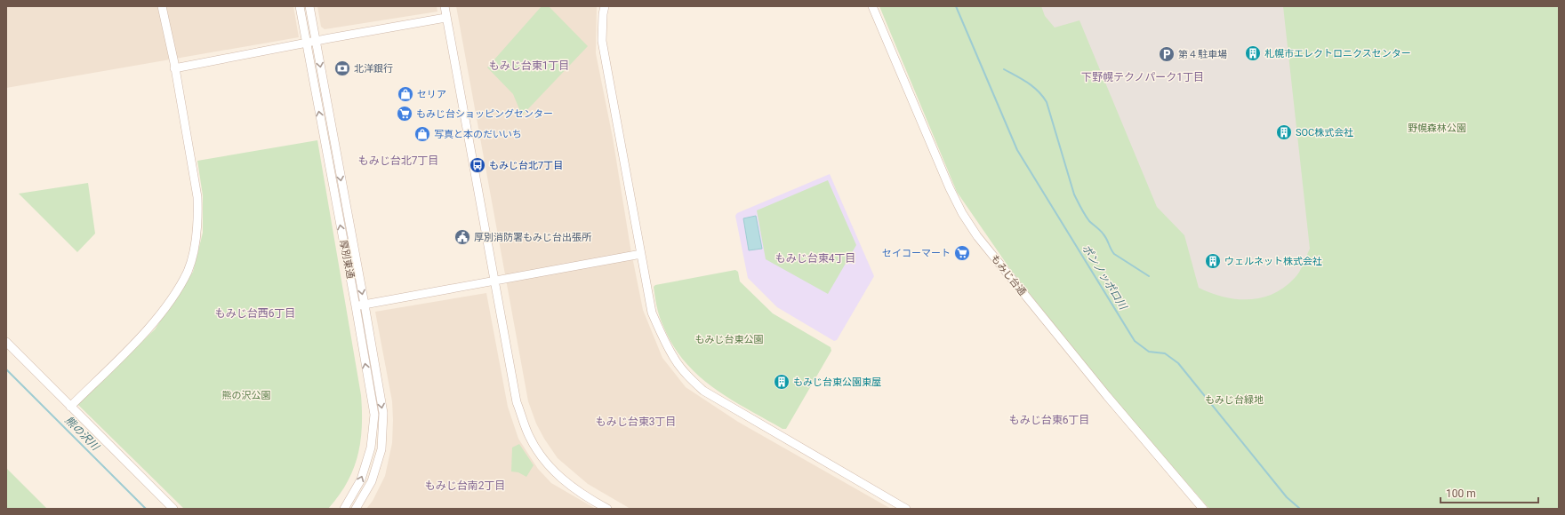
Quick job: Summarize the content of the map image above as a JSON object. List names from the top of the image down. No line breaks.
{"streets":{"street":["厚別東通","もみじ台通"]},"districts":["もみじ台東1丁目","下野幌テクノパーク1丁目","もみじ台北7丁目","もみじ台東4丁目","もみじ台西6丁目","もみじ台東6丁目","もみじ台東3丁目","もみじ台南2丁目"],"water":["ポンノッポロ川","熊の沢川"],"parks":["野幌森林公園","もみじ台東公園","熊の沢公園","もみじ台緑地"],"places":{"building":["札幌市エレクトロニクスセンター","SOC株式会社","ウェルネット株式会社","もみじ台東公園東屋"],"parking":["第４駐車場"],"bank":["北洋銀行"],"shop":["セリア","写真と本のだいいち"],"supermarket":["もみじ台ショッピングセンター","セイコーマート"],"bus stop":["もみじ台北7丁目"],"public building":["厚別消防署もみじ台出張所"]},"scale_bar":"100 m"}
